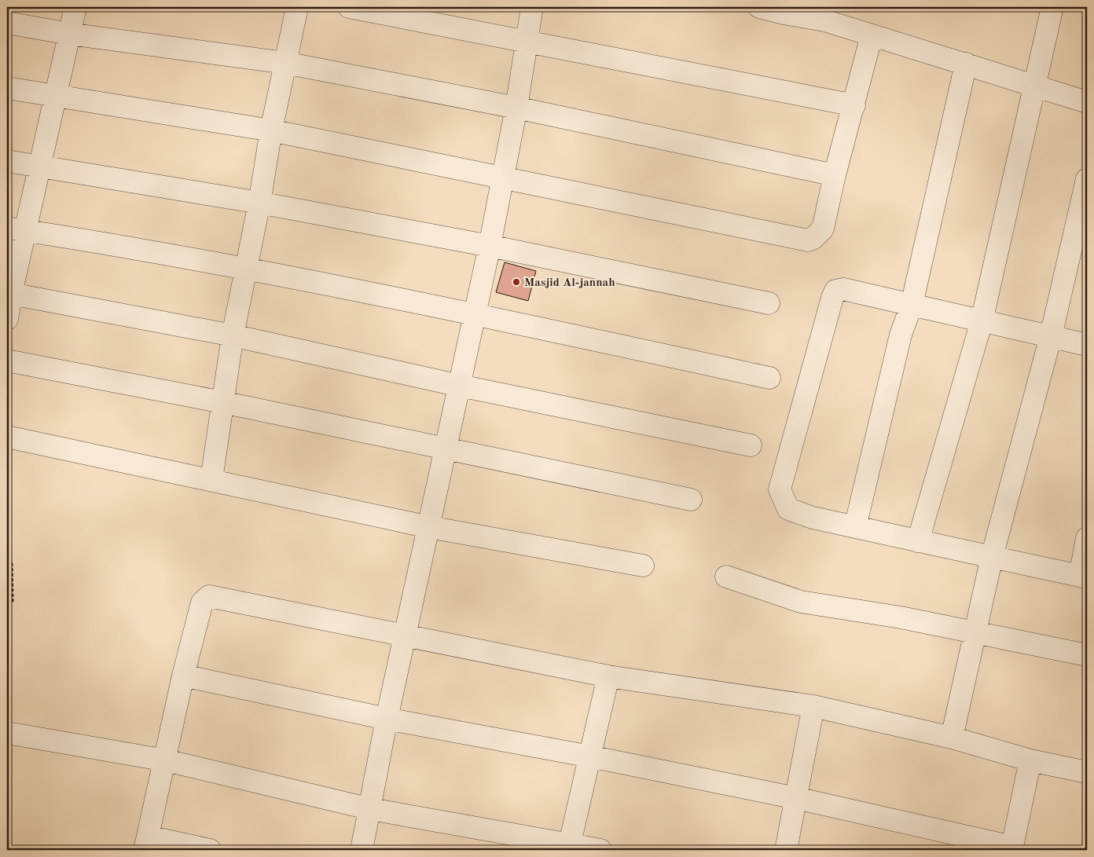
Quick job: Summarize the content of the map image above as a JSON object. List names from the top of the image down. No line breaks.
{"places":["Masjid Al-jannah"]}
